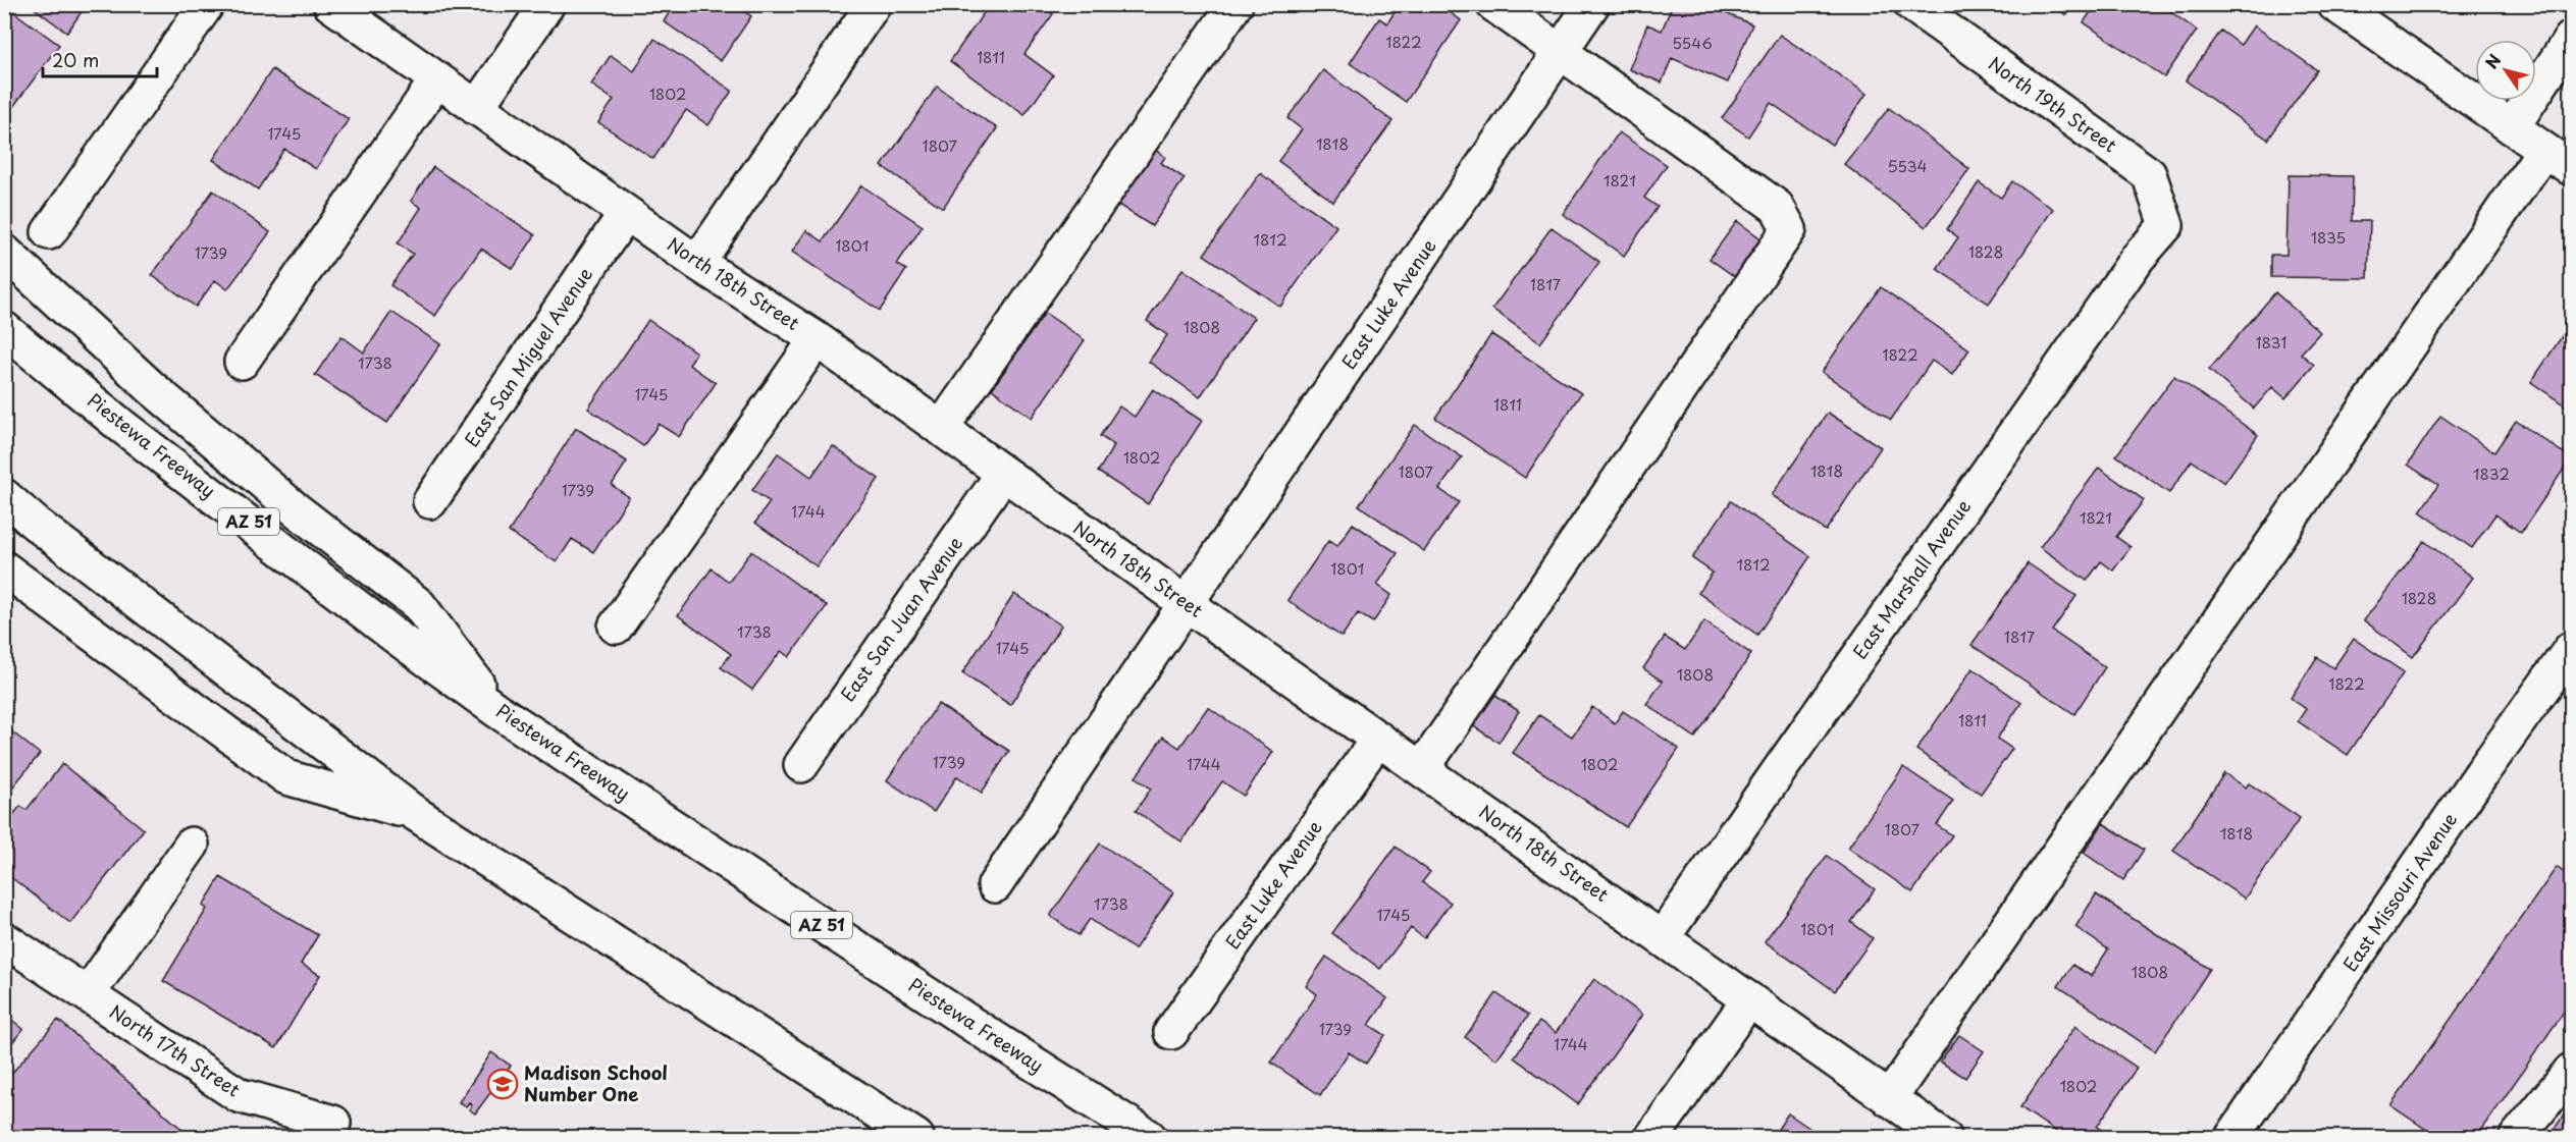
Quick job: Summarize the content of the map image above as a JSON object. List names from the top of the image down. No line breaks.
{"streets":{"main road":["North 19th Street","North 18th Street","East Luke Avenue","East San Miguel Avenue","Piestewa Freeway","AZ 51","East Marshall Avenue","East San Juan Avenue","East Missouri Avenue","North 17th Street"]},"crossings":[["North 19th Street","East Marshall Avenue"],["North 18th Street","East Luke Avenue"],["North 18th Street","East San Miguel Avenue"],["North 18th Street","East Marshall Avenue"],["North 18th Street","East San Juan Avenue"]],"places":{"school or university":["Madison School Number One"]},"house_numbers":["1822","5546","1811","1802","1745","1818","1807","5534","1821","1835","1812","1801","1828","1739","1817","1808","1831","1822","1738","1745","1811","1802","1818","1807","1832","1739","1744","1821","1812","1801","1828","1738","1817","1745","1808","1822","1811","1739","1744","1802","1807","1818","1738","1745","1801","1808","1739","1744","1802"],"scale_bar":"20 m","north":"top left"}
